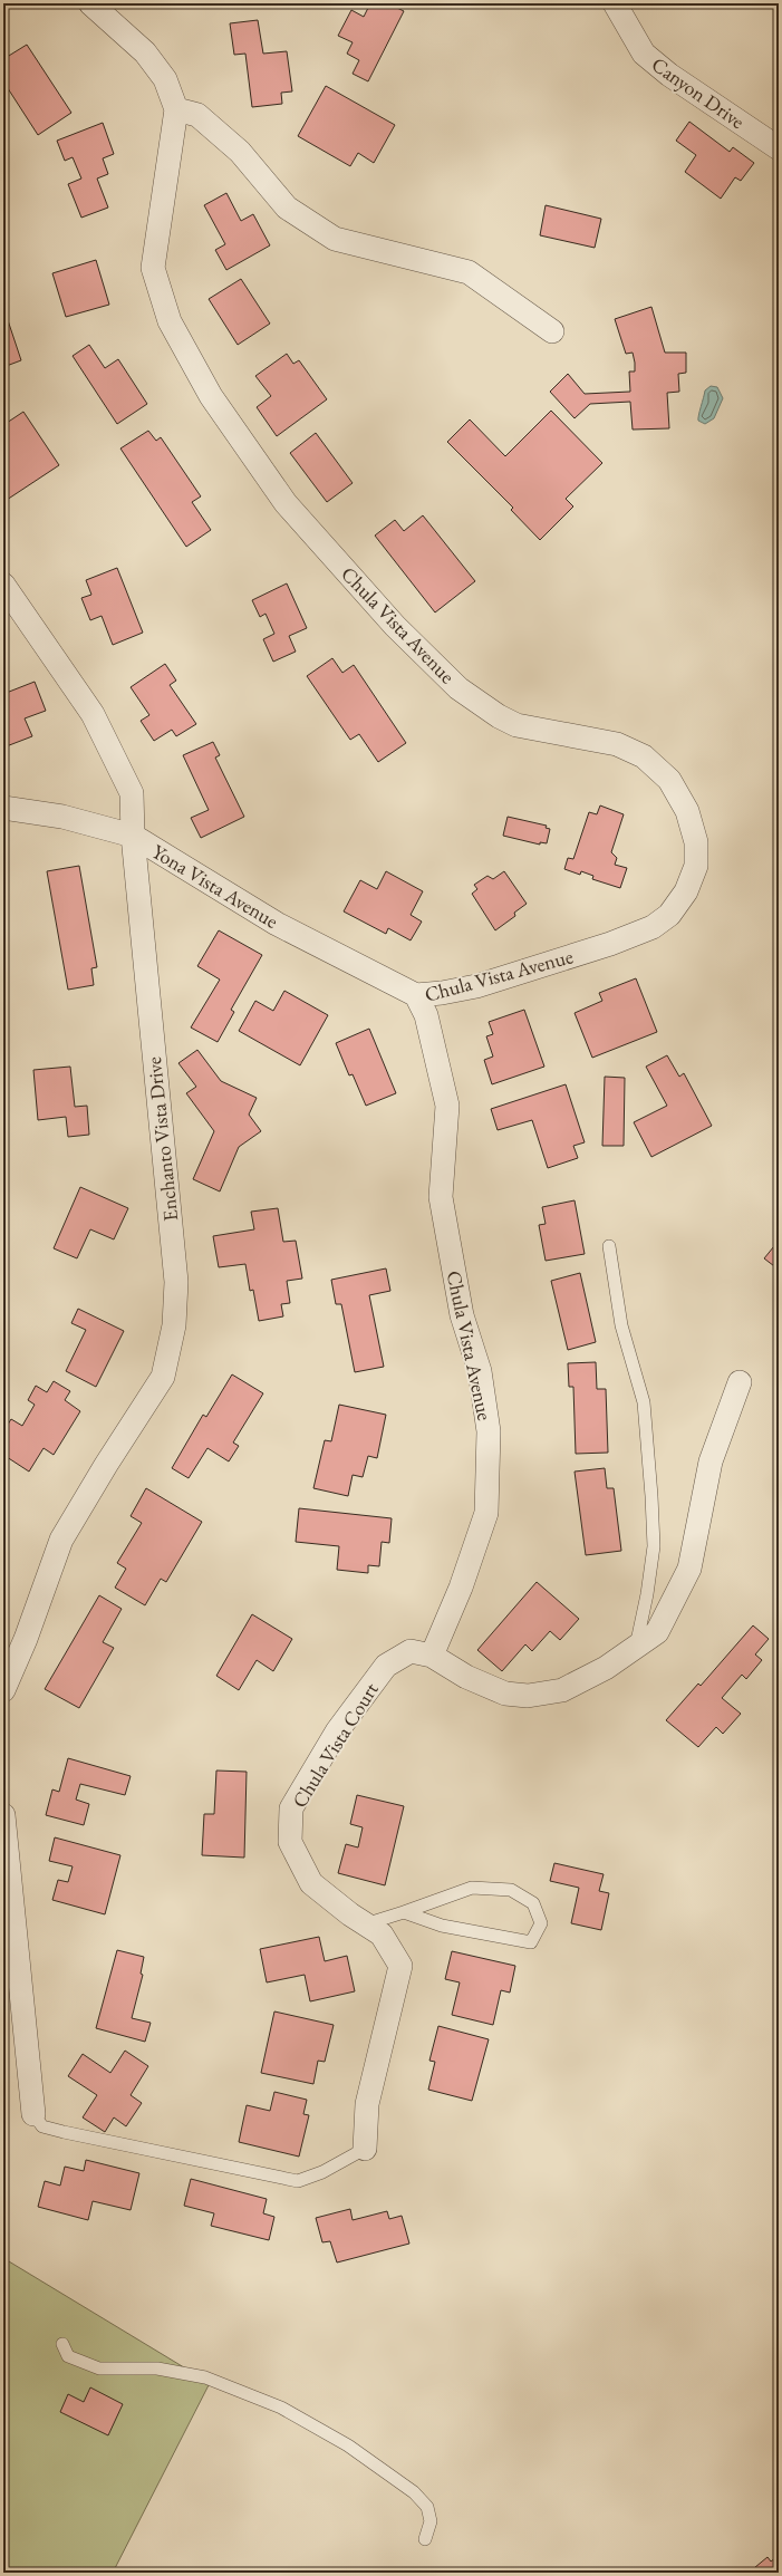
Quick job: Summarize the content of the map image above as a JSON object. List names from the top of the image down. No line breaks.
{"streets":{"street":["Canyon Drive","Chula Vista Avenue","Yona Vista Avenue","Enchanto Vista Drive","Chula Vista Court"]},"crossings":[["Chula Vista Avenue","Yona Vista Avenue"],["Chula Vista Avenue","Chula Vista Court"],["Yona Vista Avenue","Enchanto Vista Drive"]]}
